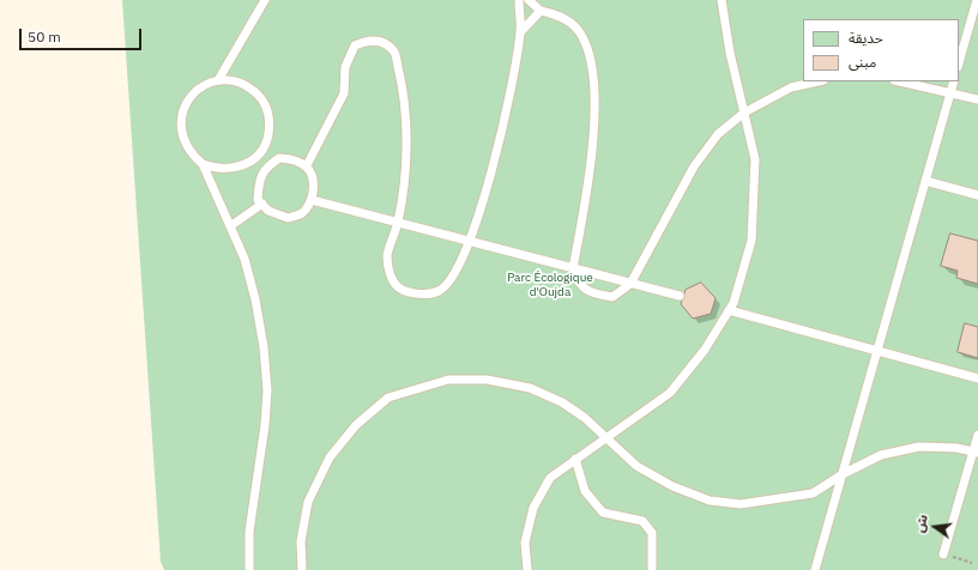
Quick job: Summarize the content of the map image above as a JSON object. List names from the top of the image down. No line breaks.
{"parks":["Parc Écologique d'Oujda"],"legend":["حديقة","مبنى"],"scale_bar":"50 m","north":"left"}
